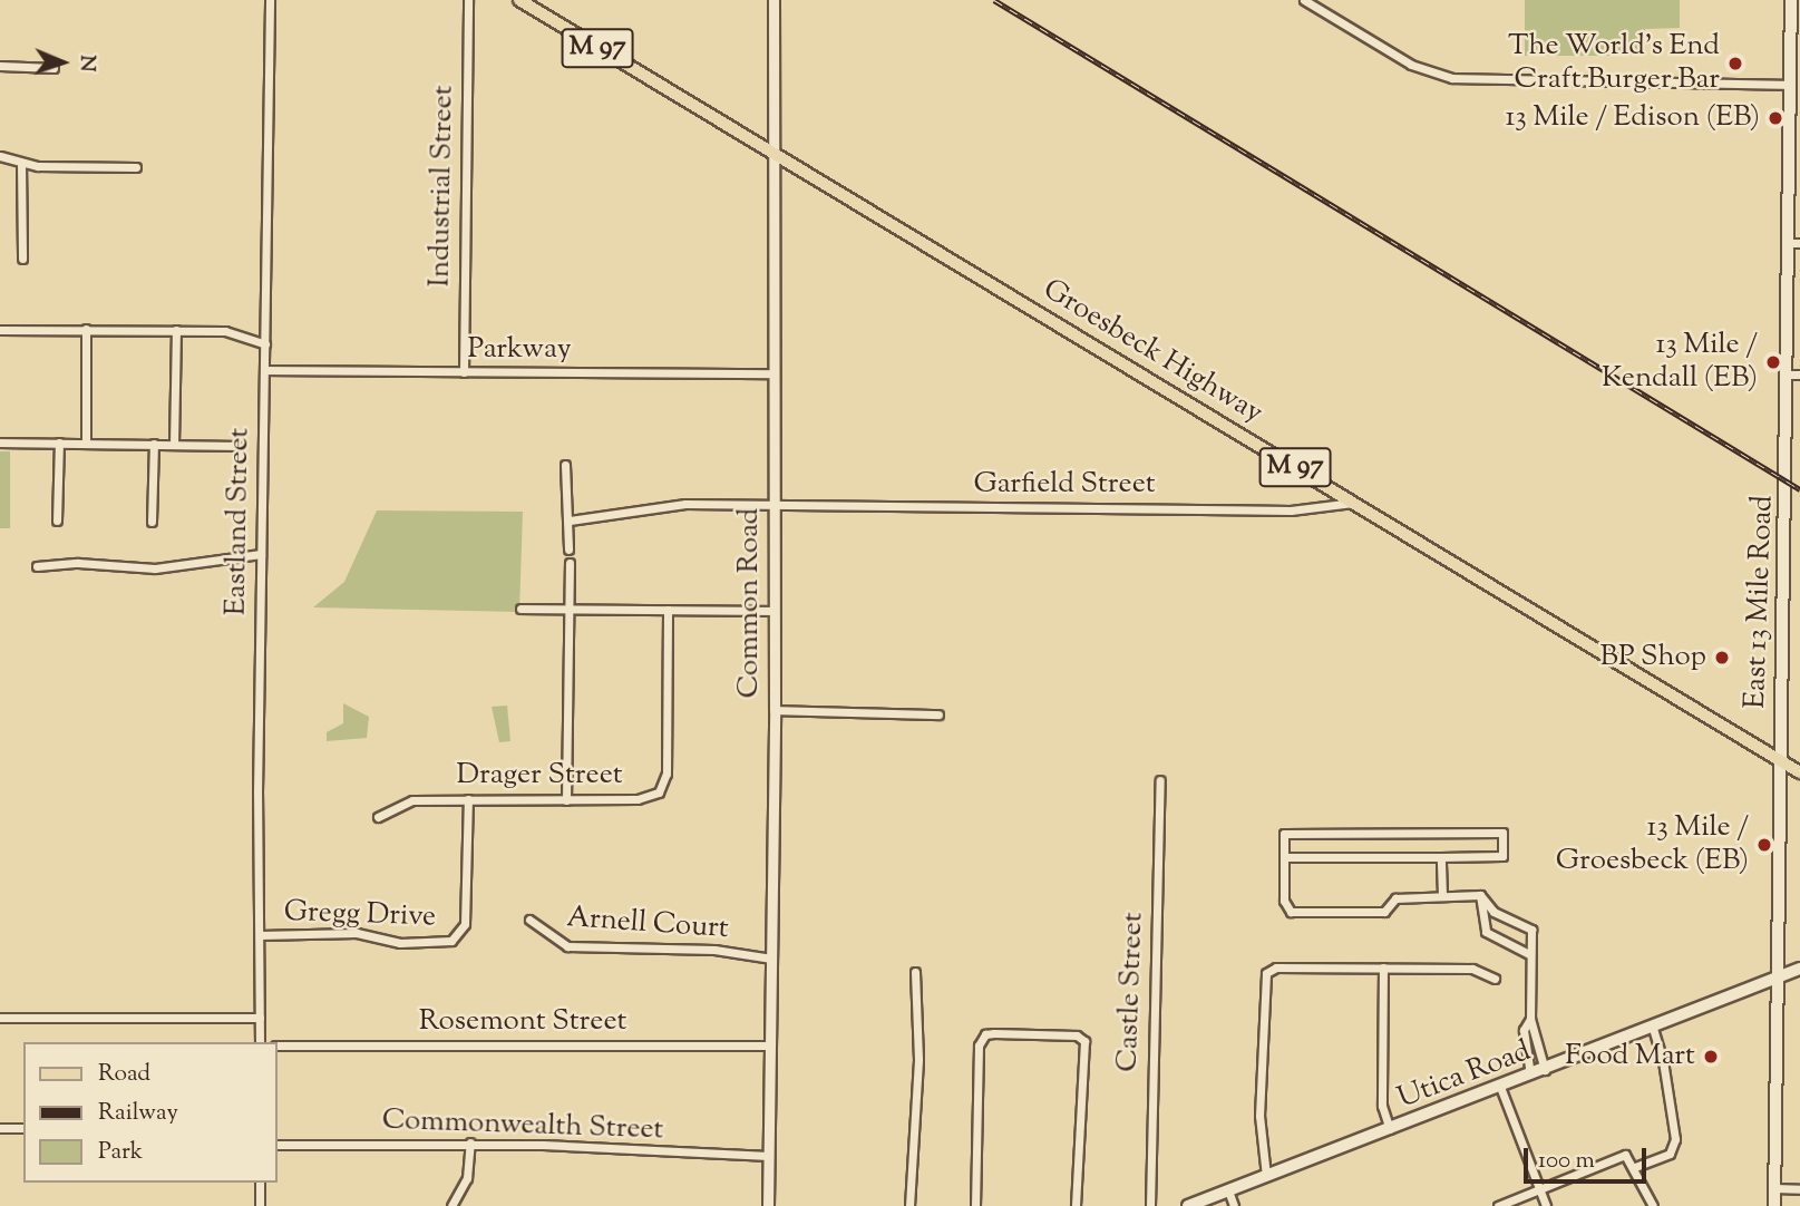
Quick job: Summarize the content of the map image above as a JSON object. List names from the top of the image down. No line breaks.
{"streets":{"main road":["M 97","Groesbeck Highway","East 13 Mile Road","Utica Road"],"street":["Industrial Street","Parkway","Garfield Street","Eastland Street","Common Road","Drager Street","Gregg Drive","Arnell Court","Castle Street","Rosemont Street","Commonwealth Street"]},"crossings":[["Industrial Street","Parkway"],["Parkway","Eastland Street"],["Parkway","Common Road"],["Groesbeck Highway","Garfield Street"],["Groesbeck Highway","East 13 Mile Road"],["Groesbeck Highway","Common Road"],["Garfield Street","Common Road"],["Eastland Street","Gregg Drive"],["East 13 Mile Road","Utica Road"],["Common Road","Arnell Court"],["Common Road","Rosemont Street"],["Common Road","Commonwealth Street"],["Drager Street","Gregg Drive"]],"places":["The World's End Craft Burger Bar","13 Mile / Edison (EB)","13 Mile / Kendall (EB)","BP Shop","13 Mile / Groesbeck (EB)","Food Mart"],"legend":["Road","Railway","Park"],"scale_bar":"100 m","north":"right"}
